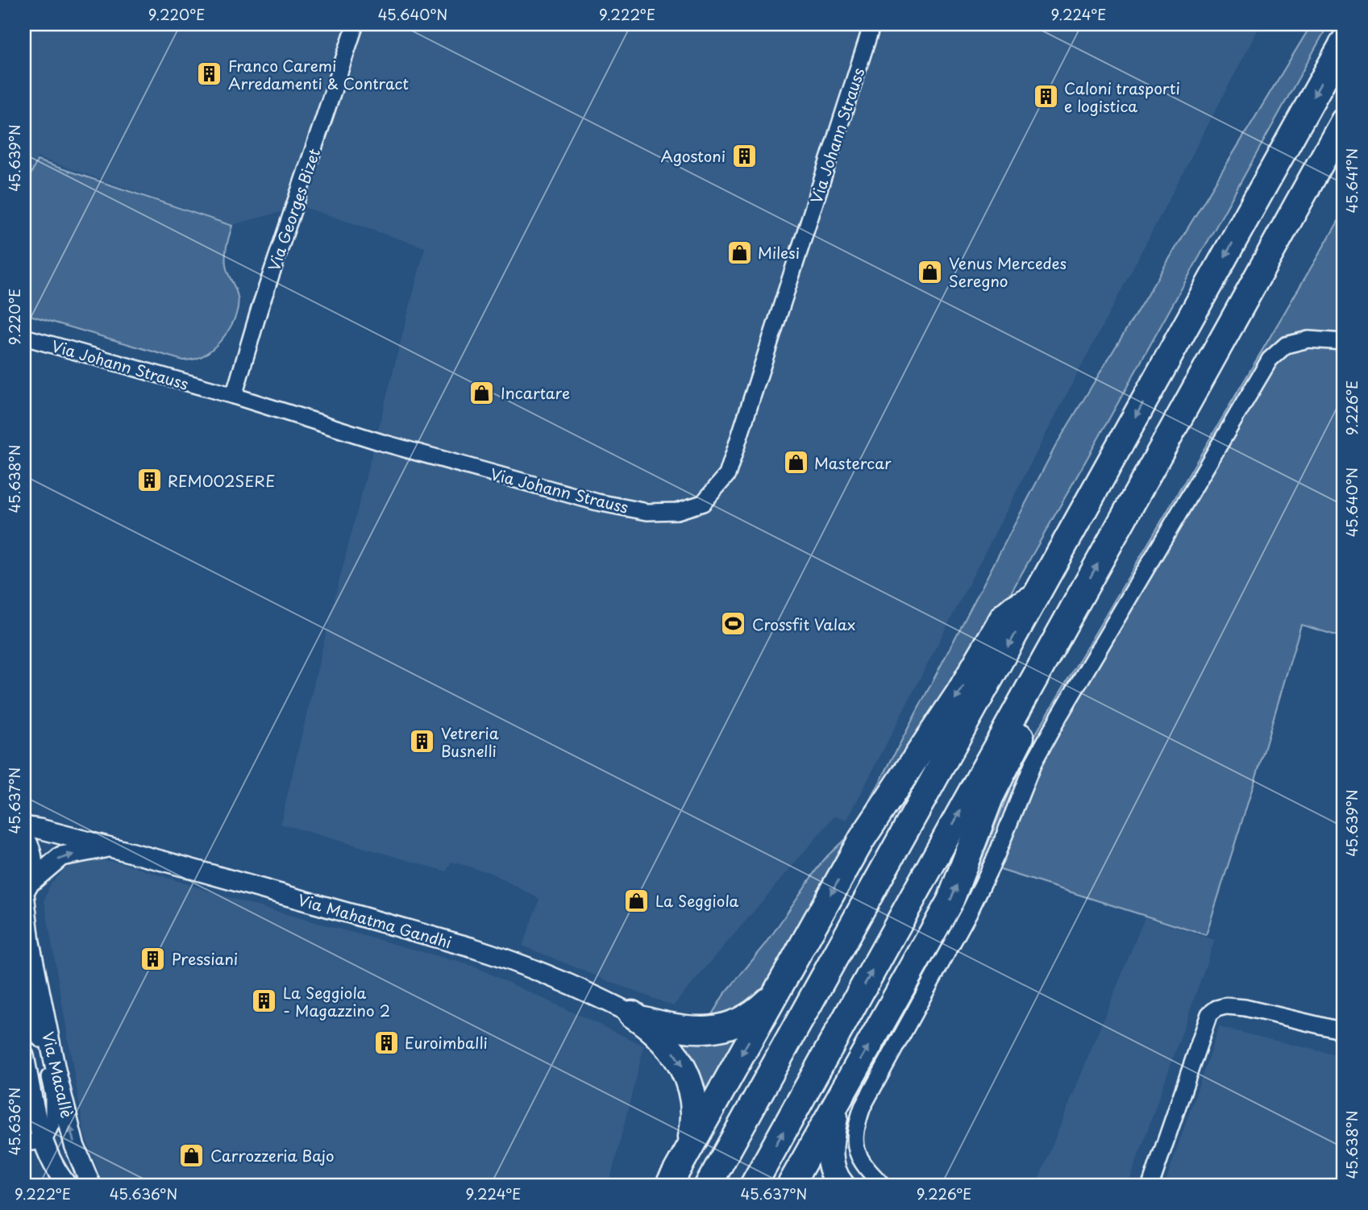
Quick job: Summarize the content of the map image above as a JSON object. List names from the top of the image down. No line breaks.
{"streets":{"street":["Via Johann Strauss","Via Georges Bizet","Via Mahatma Gandhi","Via Macallè"]},"crossings":[["Via Johann Strauss","Via Georges Bizet"],["Via Mahatma Gandhi","Via Macallè"]],"places":{"building":["Franco Caremi Arredamenti & Contract","Caloni trasporti e logistica","Agostoni","REM002SERE","Vetreria Busnelli","Pressiani","La Seggiola - Magazzino 2","Euroimballi"],"shop":["Milesi","Venus Mercedes Seregno","Incartare","Mastercar","La Seggiola","Carrozzeria Bajo"],"sports":["Crossfit Valax"]},"coordinates":["9.220°E","45.640°N","9.222°E","9.224°E","45.639°N","45.641°N","9.226°E","45.638°N","45.637°N","45.636°N"]}
